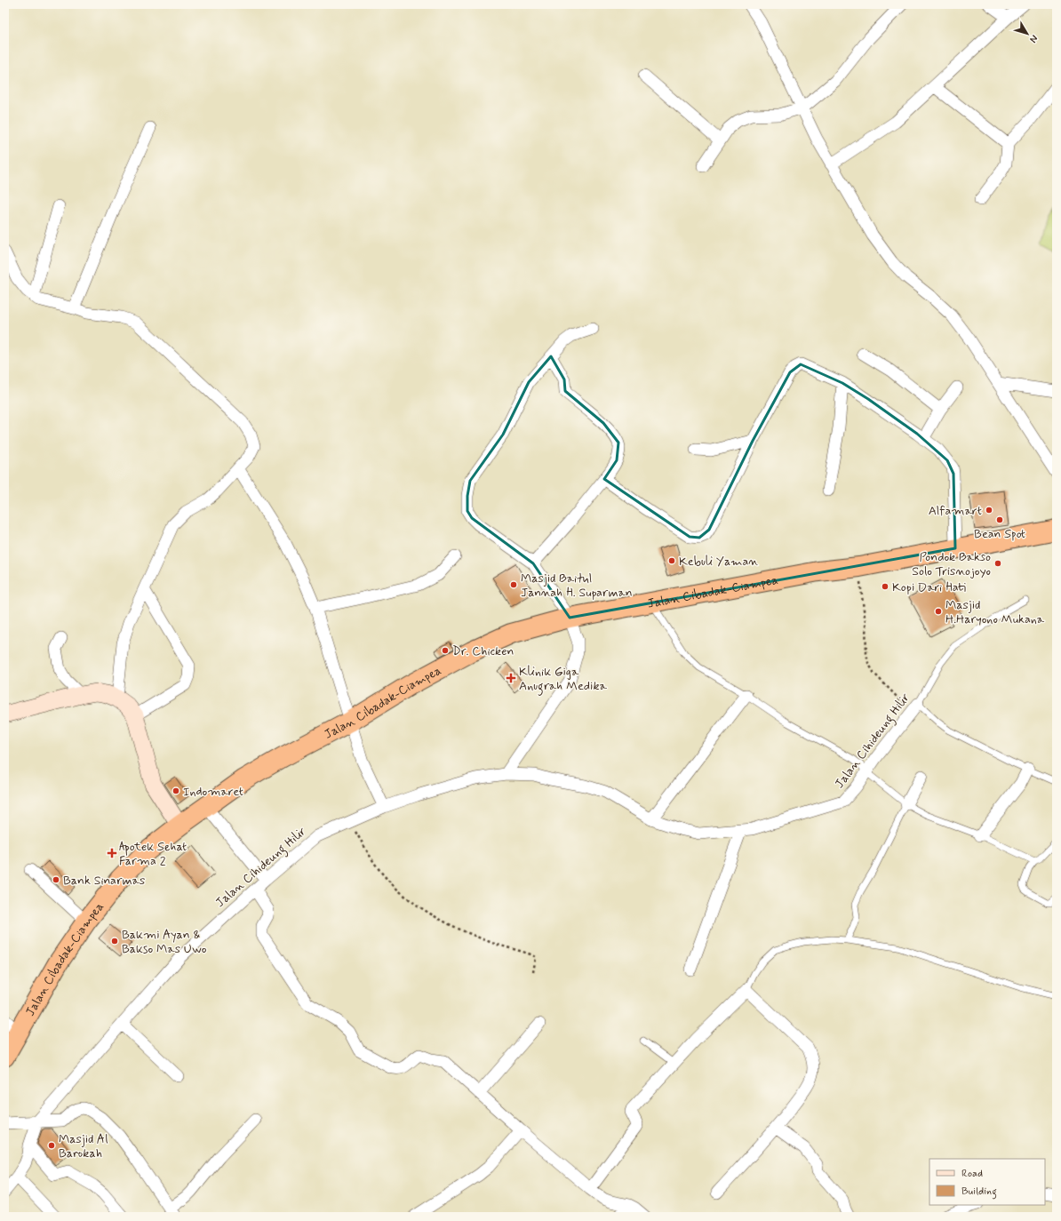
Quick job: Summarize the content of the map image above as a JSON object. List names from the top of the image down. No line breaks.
{"streets":{"highway":["Jalan Cibadak-Ciampea"],"street":["Jalan Cihideung Hilir"]},"places":{"other":["Alfamart","Bean Spot","Kebuli Yaman","Pondok Bakso Solo Trisnojoyo","Masjid Baitul Jannah H. Suparman","Kopi Dari Hati","Masjid H.Haryono Mukana","Dr. Chicken","Indomaret","Bank Sinarmas","Bakmi Ayan & Bakso Mas Uwo","Masjid Al Barokah"],"health":["Klinik Giga Anugrah Medika","Apotek Sehat Farma 2"]},"legend":["Road","Building"],"north":"bottom right"}
